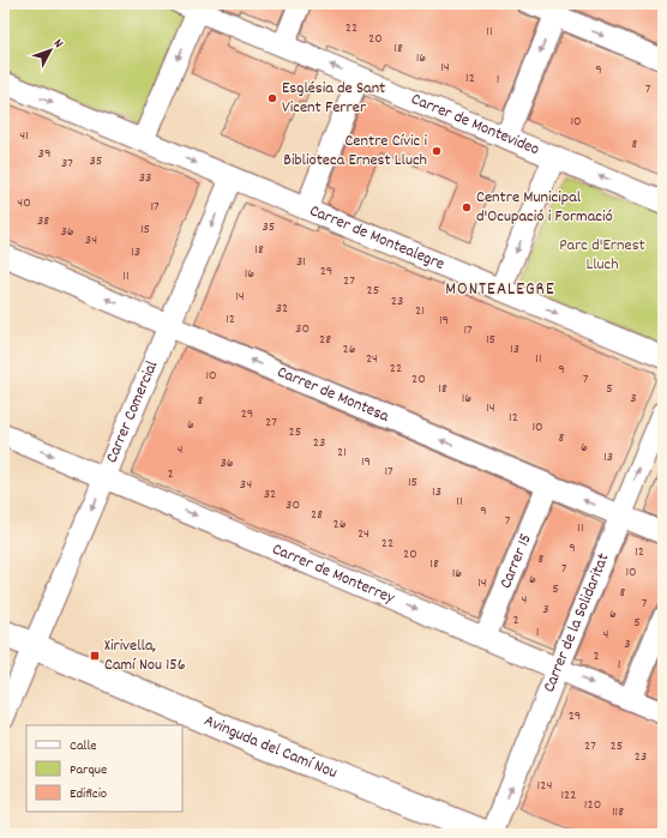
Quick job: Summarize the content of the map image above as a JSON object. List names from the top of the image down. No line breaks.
{"streets":{"street":["Carrer de Montevideo","Carrer de Montealegre","Carrer de Montesa","Carrer Comercial","Carrer 15","Carrer de Monterrey","Carrer de la Solidaritat","Avinguda del Camí Nou"]},"crossings":[["Carrer de Montealegre","Carrer Comercial"],["Carrer de Montesa","Carrer Comercial"],["Carrer de Montesa","Carrer 15"],["Carrer de Montesa","Carrer de la Solidaritat"],["Carrer Comercial","Carrer de Monterrey"],["Carrer Comercial","Avinguda del Camí Nou"],["Carrer 15","Carrer de Monterrey"],["Carrer de Monterrey","Carrer de la Solidaritat"]],"one_way":["Carrer de Montealegre","Carrer de Montesa","Carrer Comercial","Carrer de Monterrey","Carrer de la Solidaritat"],"districts":["MONTEALEGRE"],"parks":["Parc d'Ernest Lluch"],"places":{"other":["Església de Sant Vicent Ferrer","Centre Cívic i Biblioteca Ernest Lluch","Centre Municipal d'Ocupació i Formació"],"transit":["Xirivella, Camí Nou 156"]},"house_numbers":["22","11","20","18","16","14","9","12","1","7","10","41","8","39","35","37","33","40","17","38","35","15","36","34","18","13","31","29","16","11","27","25","14","23","32","21","12","19","30","17","28","15","26","13","24","11","22","9","10","20","7","18","5","16","3","8","14","29","12","27","6","10","25","8","23","6","4","21","13","19","36","17","2","15","34","13","32","11","30","9","28","7","26","11","24","22","9","12","20","8","18","7","10","16","6","14","5","8","4","7","3","6","2","5","1","4","3","2","1","29","27","25","23","124","122","120","118"],"legend":["Calle","Parque","Edificio"],"north":"top right"}
